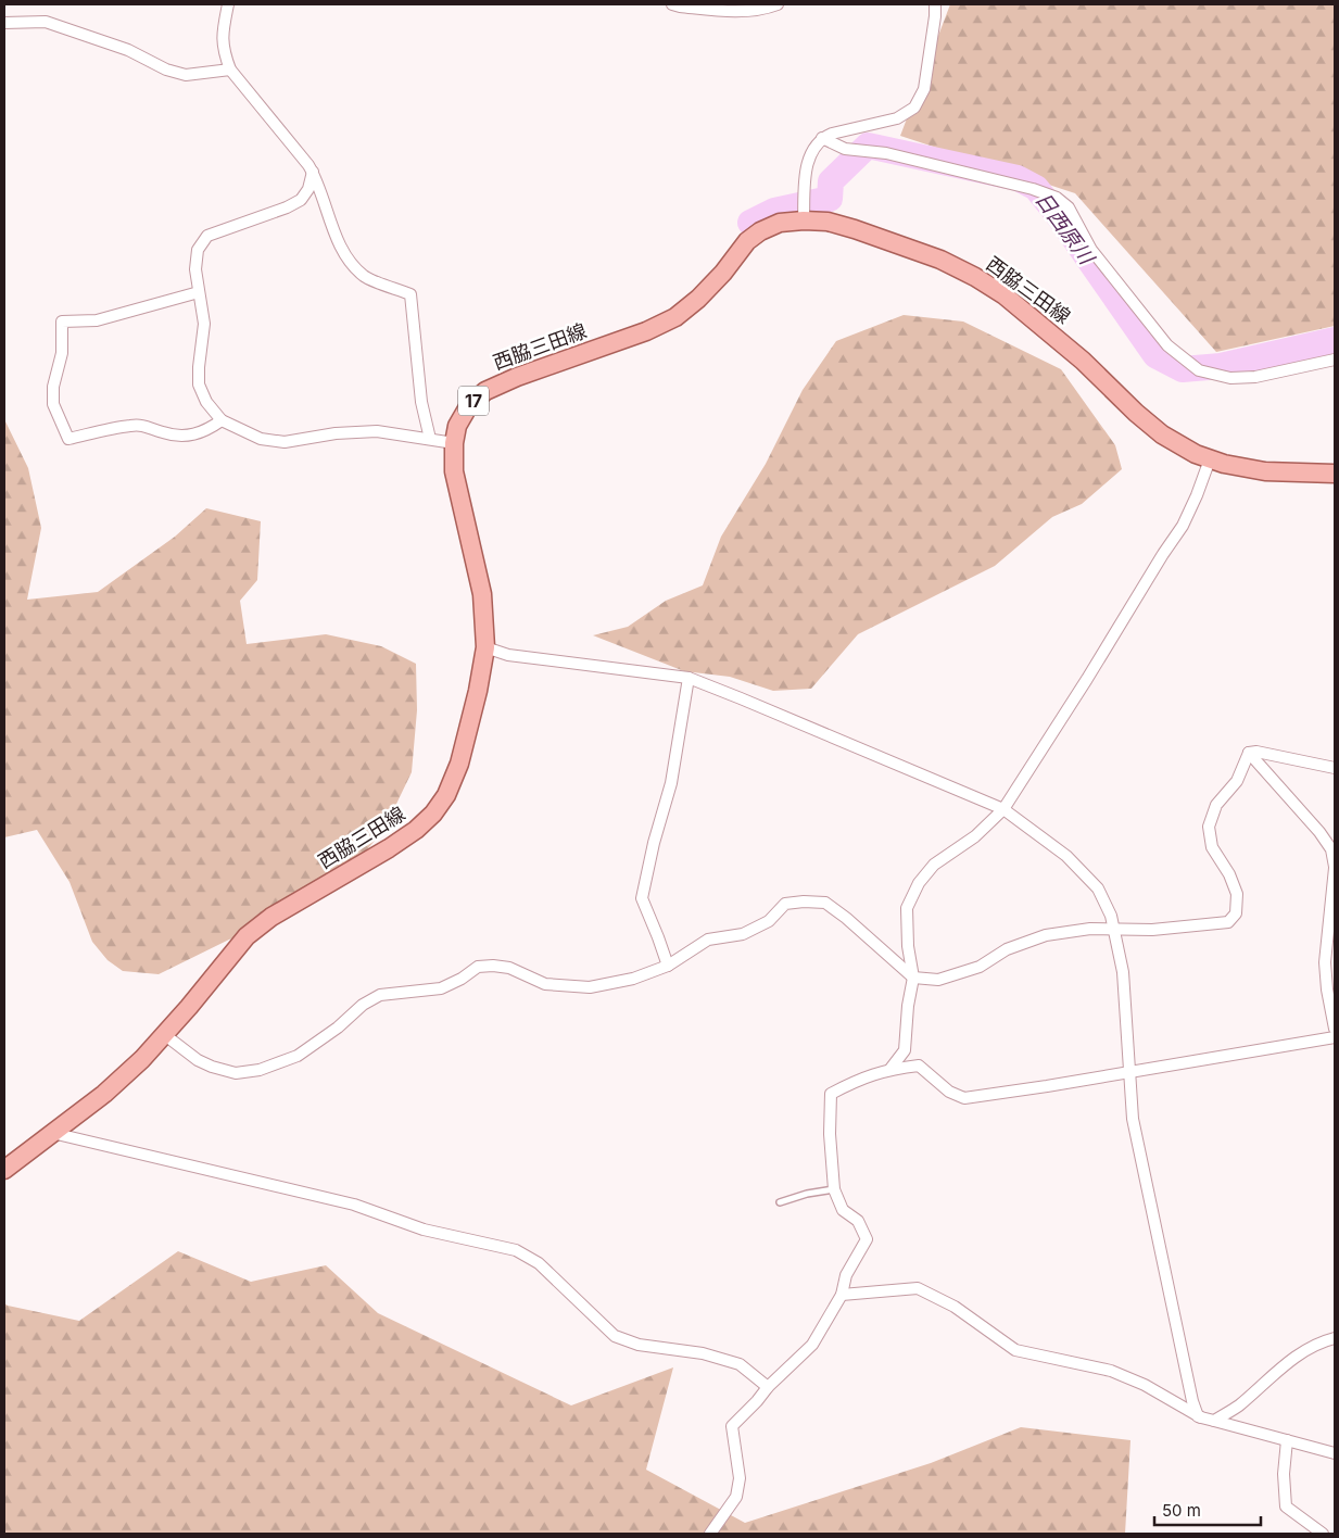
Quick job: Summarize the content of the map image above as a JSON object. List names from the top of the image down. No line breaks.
{"streets":{"main road":["西脇三田線","17"]},"water":["日西原川"],"scale_bar":"50 m"}
